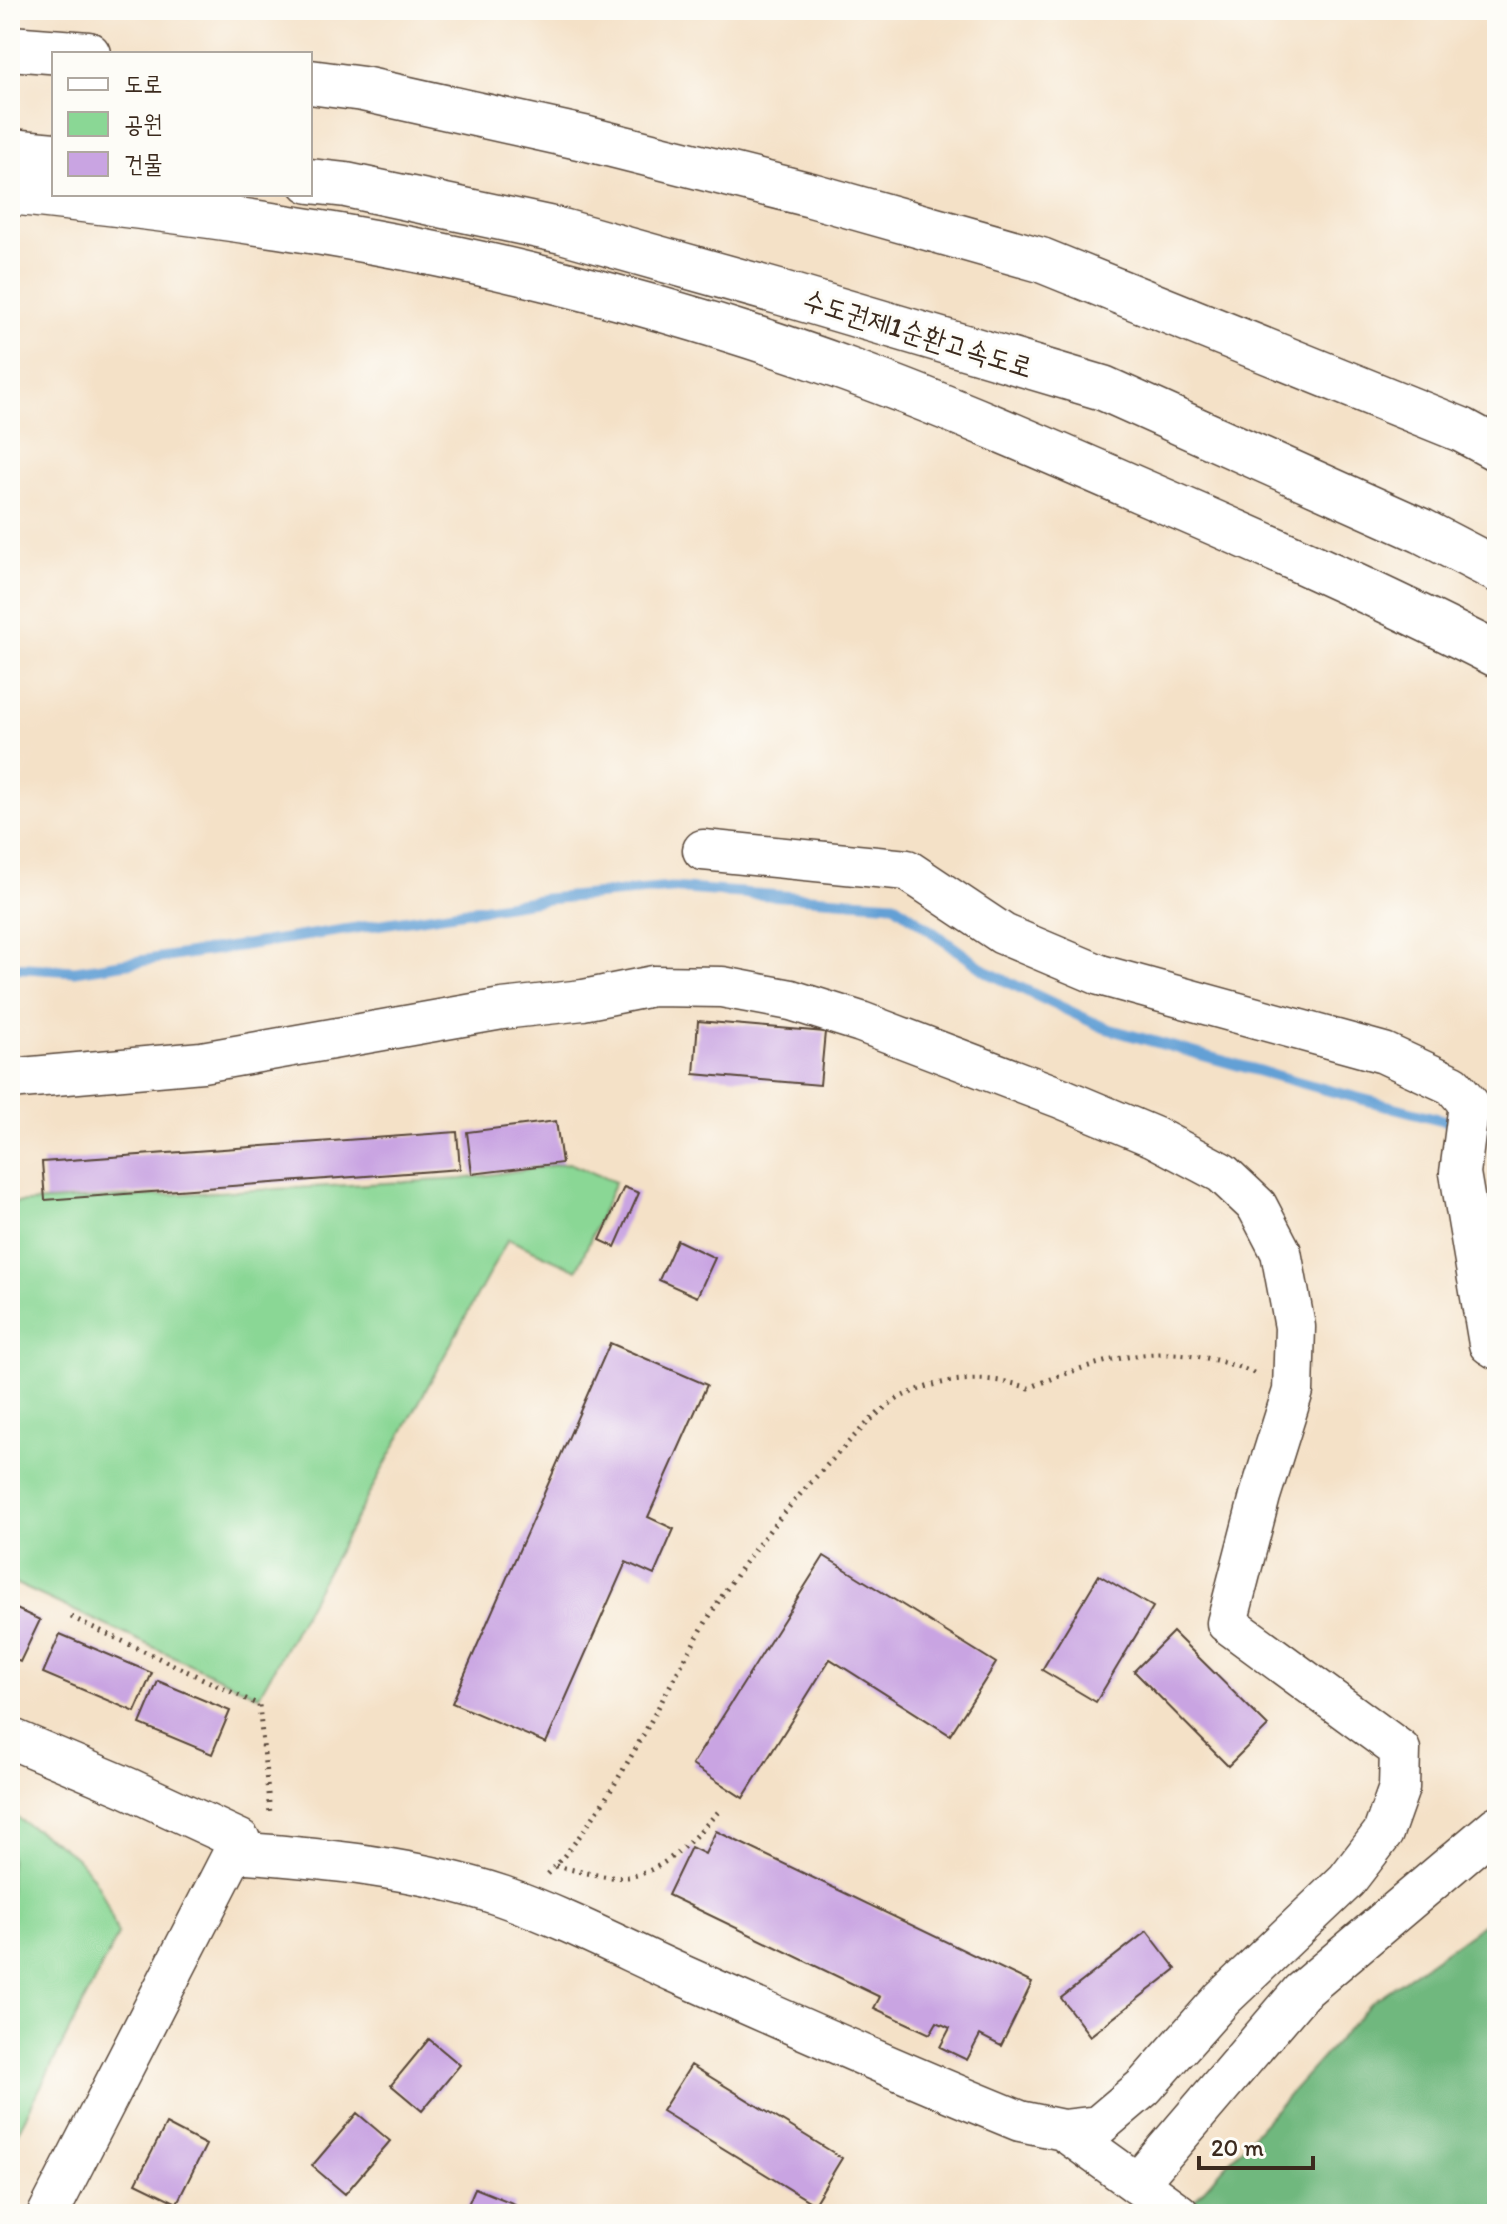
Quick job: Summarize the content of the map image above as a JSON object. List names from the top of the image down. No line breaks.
{"streets":{"highway":["수도권제1순환고속도로"]},"legend":["도로","공원","건물"],"scale_bar":"20 m"}
